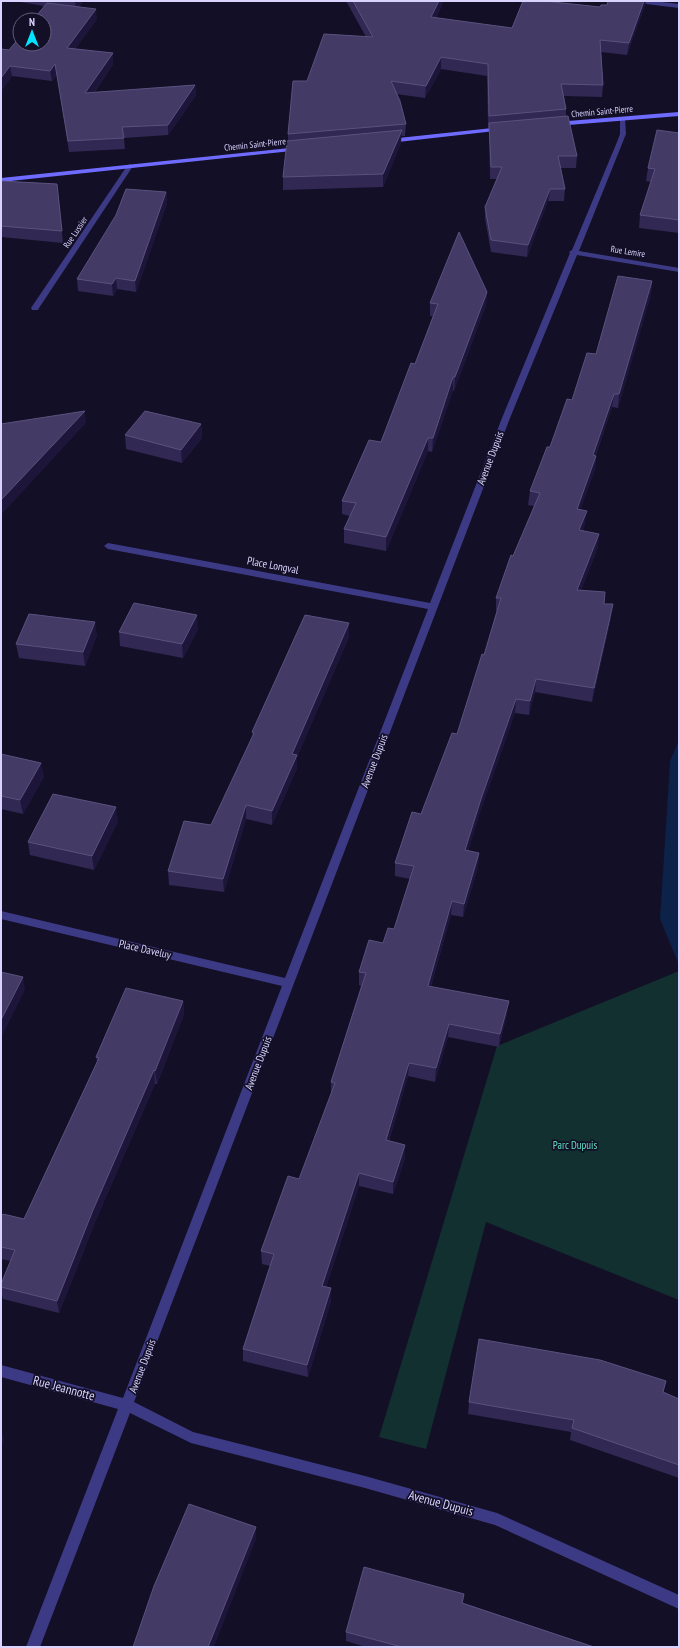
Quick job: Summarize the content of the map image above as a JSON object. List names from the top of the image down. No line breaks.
{"streets":{"street":["Chemin Saint-Pierre","Rue Lussier","Rue Lemire","Avenue Dupuis","Place Longval","Place Daveluy","Rue Jeannotte"]},"crossings":[["Chemin Saint-Pierre","Rue Lussier"],["Chemin Saint-Pierre","Avenue Dupuis"],["Rue Lemire","Avenue Dupuis"],["Avenue Dupuis","Place Longval"],["Avenue Dupuis","Place Daveluy"],["Avenue Dupuis","Rue Jeannotte"]],"parks":["Parc Dupuis"],"north":"top"}
